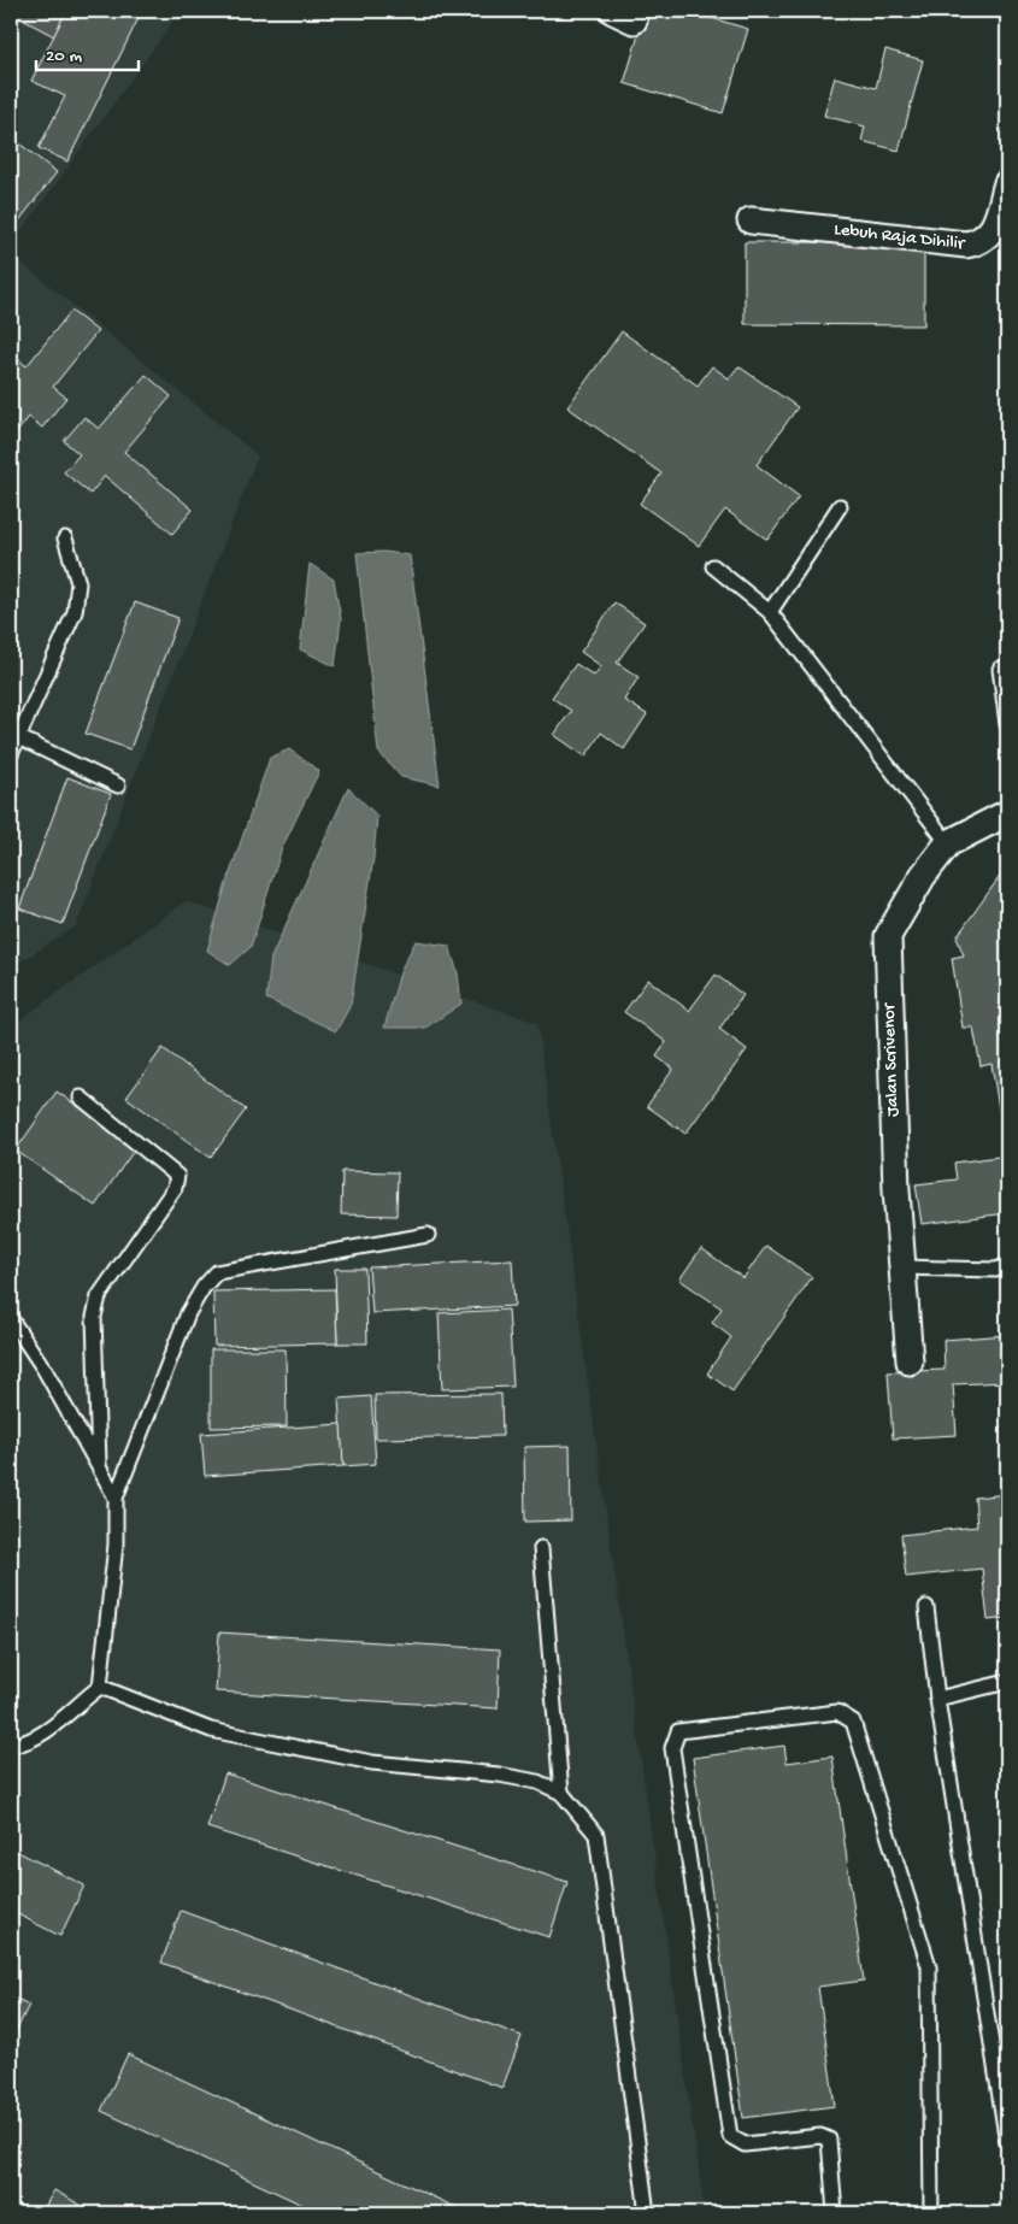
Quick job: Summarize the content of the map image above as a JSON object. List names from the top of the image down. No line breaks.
{"streets":{"street":["Lebuh Raja Dihilir","Jalan Scrivenor"]},"scale_bar":"20 m"}
